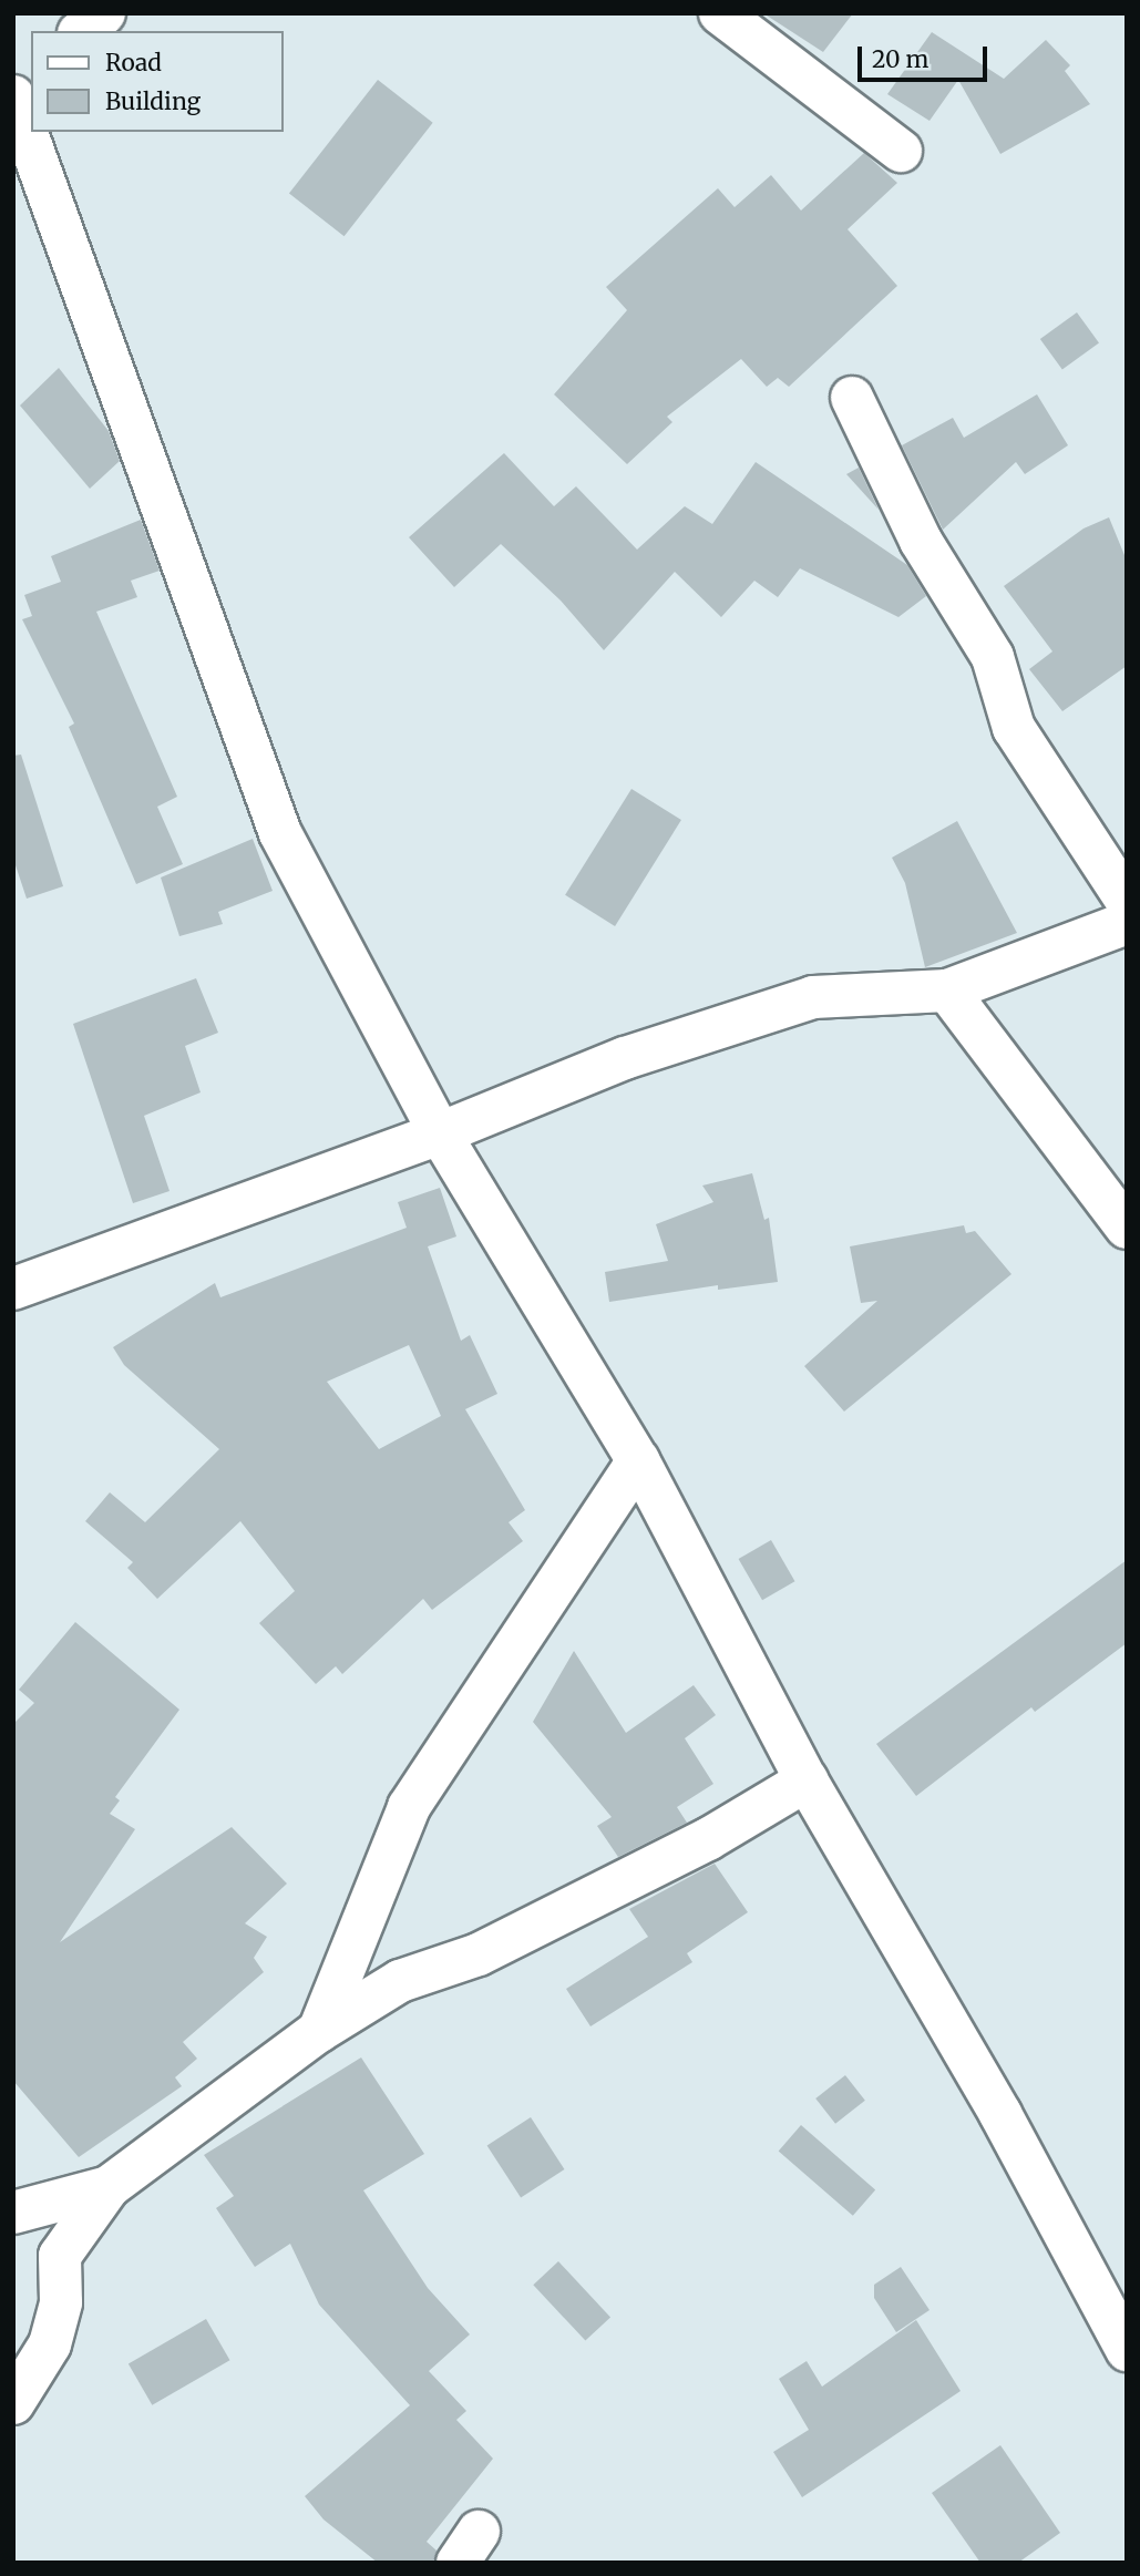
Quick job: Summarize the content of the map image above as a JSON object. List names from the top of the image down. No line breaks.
{"legend":["Road","Building"],"scale_bar":"20 m"}
